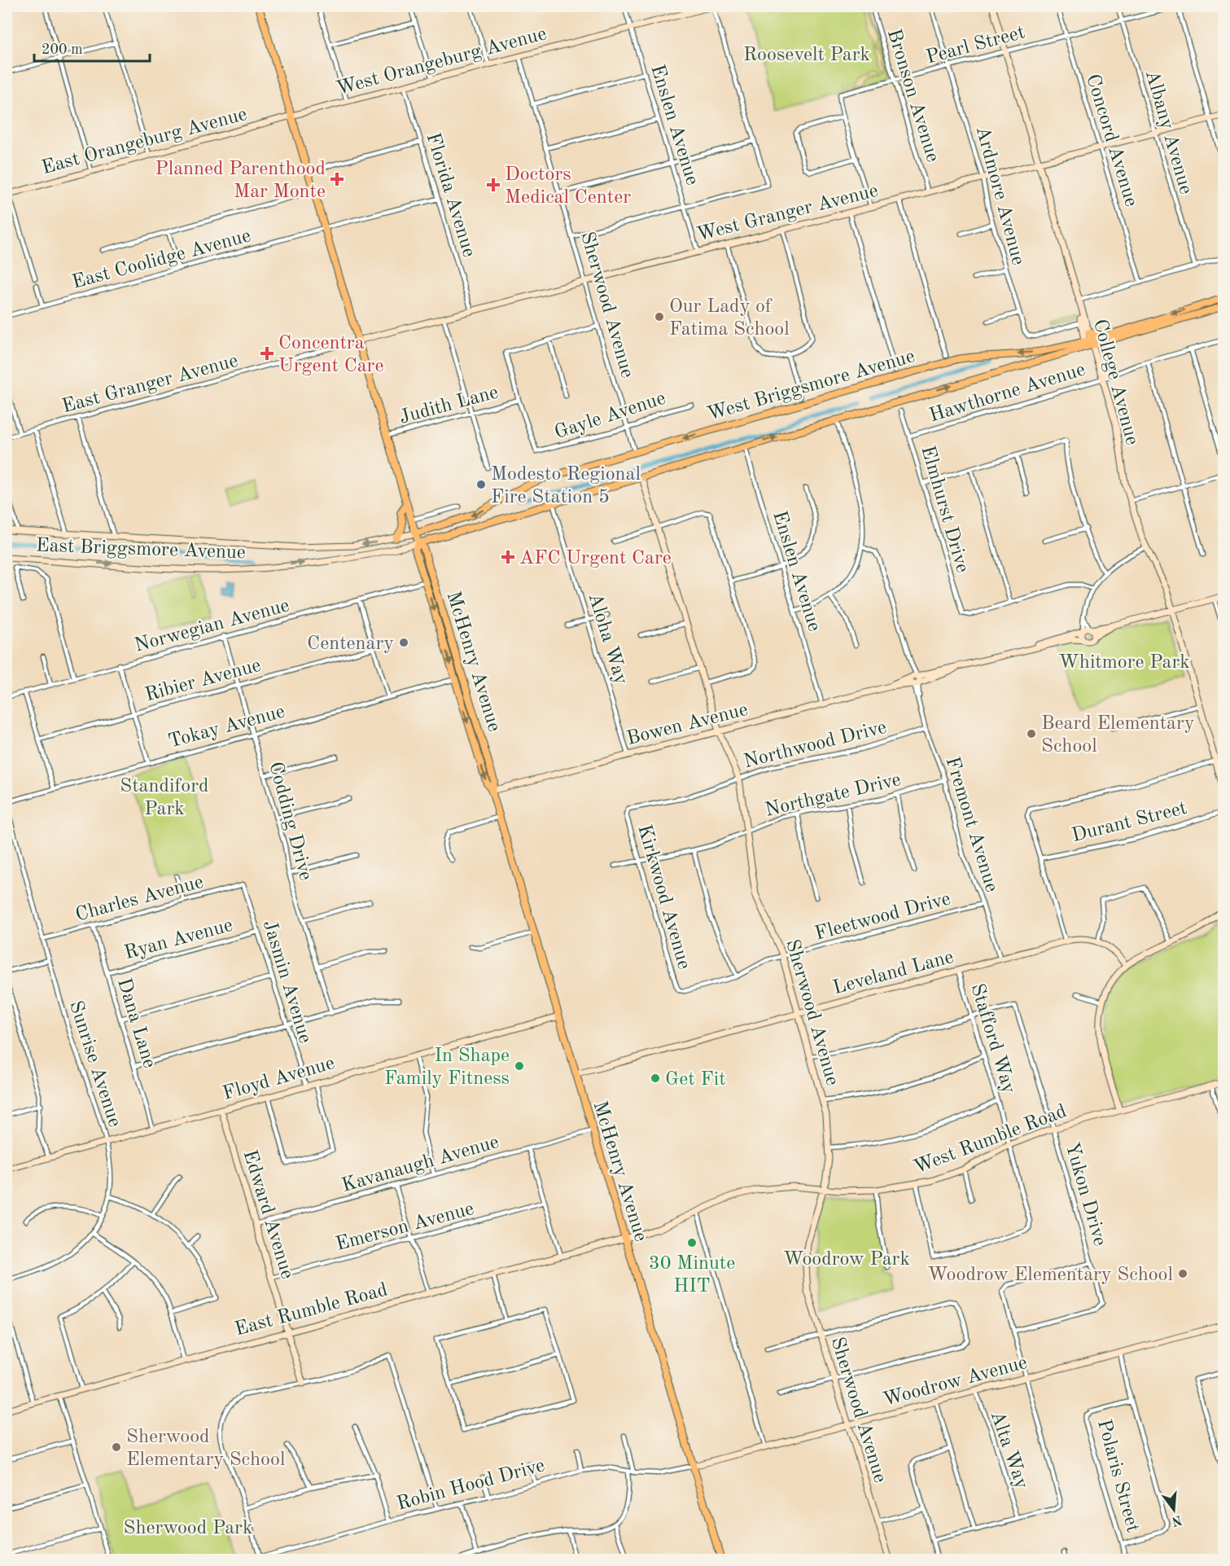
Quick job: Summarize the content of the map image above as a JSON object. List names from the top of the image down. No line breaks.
{"streets":{"main road":["West Briggsmore Avenue","McHenry Avenue"],"street":["Pearl Street","West Orangeburg Avenue","Bronson Avenue","Enslen Avenue","Albany Avenue","East Orangeburg Avenue","Concord Avenue","Florida Avenue","Ardmore Avenue","West Granger Avenue","East Coolidge Avenue","Sherwood Avenue","College Avenue","East Granger Avenue","Hawthorne Avenue","Judith Lane","Gayle Avenue","Elmhurst Drive","East Briggsmore Avenue","Norwegian Avenue","Aloha Way","Ribier Avenue","Bowen Avenue","Tokay Avenue","Northwood Drive","Northgate Drive","Codding Drive","Durant Street","Fremont Avenue","Kirkwood Avenue","Charles Avenue","Fleetwood Drive","Ryan Avenue","Leveland Lane","Jasmin Avenue","Dana Lane","Stafford Way","Sunrise Avenue","Floyd Avenue","West Rumble Road","Kavanaugh Avenue","Yukon Drive","Edward Avenue","Emerson Avenue","East Rumble Road","Woodrow Avenue","Alta Way","Polaris Street","Robin Hood Drive"]},"crossings":[["Pearl Street","Bronson Avenue"],["Pearl Street","Albany Avenue"],["Pearl Street","Concord Avenue"],["Pearl Street","Ardmore Avenue"],["Pearl Street","College Avenue"],["West Orangeburg Avenue","Enslen Avenue"],["West Orangeburg Avenue","East Orangeburg Avenue"],["West Orangeburg Avenue","Florida Avenue"],["West Orangeburg Avenue","Sherwood Avenue"],["West Orangeburg Avenue","McHenry Avenue"],["Bronson Avenue","West Granger Avenue"],["Enslen Avenue","West Granger Avenue"],["Enslen Avenue","West Briggsmore Avenue"],["Enslen Avenue","Bowen Avenue"],["Albany Avenue","West Granger Avenue"],["East Orangeburg Avenue","McHenry Avenue"],["Concord Avenue","West Granger Avenue"],["Florida Avenue","West Granger Avenue"],["Florida Avenue","East Coolidge Avenue"],["Ardmore Avenue","West Granger Avenue"],["Ardmore Avenue","College Avenue"],["West Granger Avenue","Sherwood Avenue"],["West Granger Avenue","College Avenue"],["West Granger Avenue","East Granger Avenue"],["West Granger Avenue","McHenry Avenue"],["East Coolidge Avenue","McHenry Avenue"],["Sherwood Avenue","West Briggsmore Avenue"],["Sherwood Avenue","Gayle Avenue"],["Sherwood Avenue","Bowen Avenue"],["Sherwood Avenue","Northwood Drive"],["Sherwood Avenue","Northgate Drive"],["Sherwood Avenue","Fleetwood Drive"],["Sherwood Avenue","Leveland Lane"],["Sherwood Avenue","West Rumble Road"],["Sherwood Avenue","Woodrow Avenue"],["College Avenue","West Briggsmore Avenue"],["College Avenue","Hawthorne Avenue"],["East Granger Avenue","McHenry Avenue"],["West Briggsmore Avenue","East Briggsmore Avenue"],["West Briggsmore Avenue","Aloha Way"],["West Briggsmore Avenue","McHenry Avenue"],["Hawthorne Avenue","Elmhurst Drive"],["Judith Lane","Gayle Avenue"],["Judith Lane","McHenry Avenue"],["East Briggsmore Avenue","McHenry Avenue"],["Norwegian Avenue","McHenry Avenue"],["Norwegian Avenue","Codding Drive"],["Aloha Way","Bowen Avenue"],["McHenry Avenue","Bowen Avenue"],["McHenry Avenue","Tokay Avenue"],["McHenry Avenue","Leveland Lane"],["McHenry Avenue","Floyd Avenue"],["McHenry Avenue","West Rumble Road"],["McHenry Avenue","Kavanaugh Avenue"],["McHenry Avenue","East Rumble Road"],["McHenry Avenue","Woodrow Avenue"],["McHenry Avenue","Robin Hood Drive"],["Ribier Avenue","Codding Drive"],["Bowen Avenue","Fremont Avenue"],["Tokay Avenue","Codding Drive"],["Tokay Avenue","Sunrise Avenue"],["Northwood Drive","Fremont Avenue"],["Northwood Drive","Kirkwood Avenue"],["Northgate Drive","Fremont Avenue"],["Northgate Drive","Kirkwood Avenue"],["Fremont Avenue","Fleetwood Drive"],["Fremont Avenue","Leveland Lane"],["Kirkwood Avenue","Fleetwood Drive"],["Charles Avenue","Jasmin Avenue"],["Charles Avenue","Dana Lane"],["Charles Avenue","Sunrise Avenue"],["Ryan Avenue","Jasmin Avenue"],["Ryan Avenue","Dana Lane"],["Leveland Lane","Stafford Way"],["Jasmin Avenue","Floyd Avenue"],["Dana Lane","Floyd Avenue"],["Stafford Way","West Rumble Road"],["Stafford Way","Yukon Drive"],["Sunrise Avenue","Floyd Avenue"],["Floyd Avenue","Edward Avenue"],["West Rumble Road","Yukon Drive"],["West Rumble Road","East Rumble Road"],["Kavanaugh Avenue","Edward Avenue"],["Edward Avenue","Emerson Avenue"],["Edward Avenue","East Rumble Road"],["Woodrow Avenue","Alta Way"],["Woodrow Avenue","Robin Hood Drive"]],"parks":["Roosevelt Park","Whitmore Park","Standiford Park","Woodrow Park","Sherwood Park"],"places":{"health":["Planned Parenthood Mar Monte","Doctors Medical Center","Concentra Urgent Care","AFC Urgent Care"],"other":["Our Lady of Fatima School","Modesto Regional Fire Station 5","Centenary","Beard Elementary School","In Shape Family Fitness","Get Fit","30 Minute HIT","Woodrow Elementary School","Sherwood Elementary School"]},"scale_bar":"200 m","north":"bottom"}
